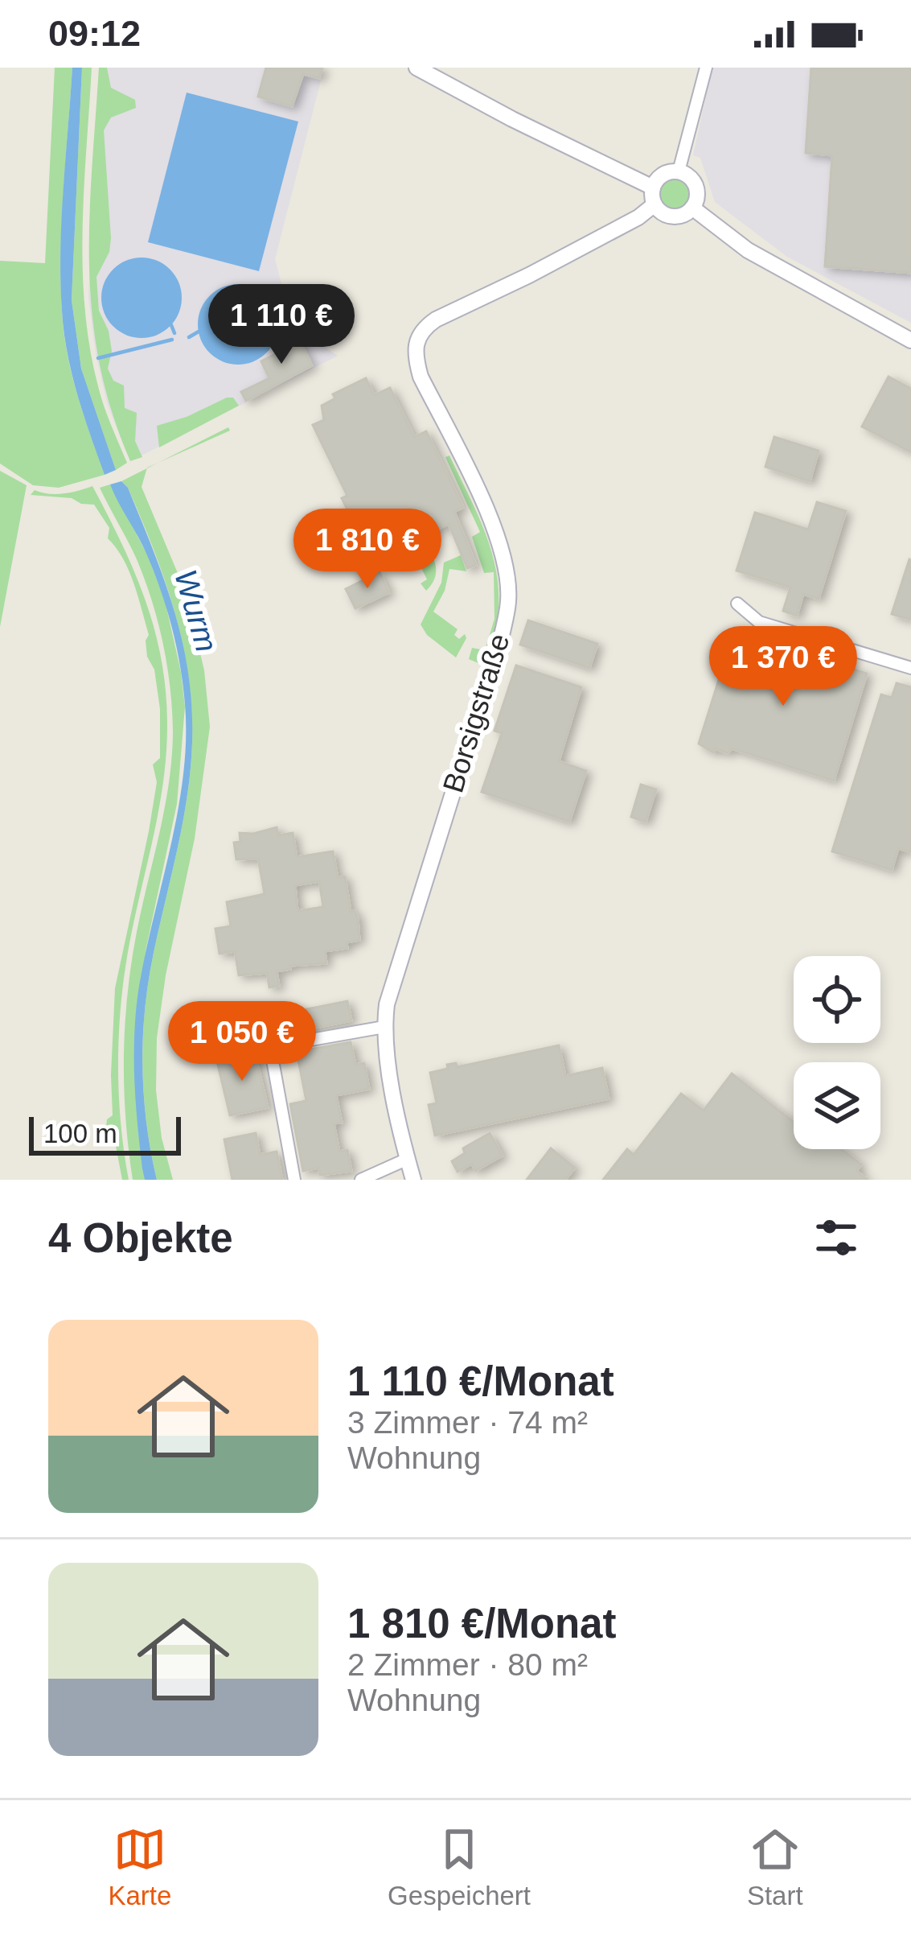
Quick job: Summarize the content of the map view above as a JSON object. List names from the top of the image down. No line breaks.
{"streets":{"street":["Borsigstraße"]},"water":["Wurm"],"scale_bar":"100 m","page":{"status":"09:12","price":["1 110 €","1 810 €","1 370 €","1 050 €"],"scale":"100 m","heading":"4 Objekte","list":[{"name":"1 110 €/Monat","note":"3 Zimmer · 74 m² · Wohnung"},{"name":"1 810 €/Monat","note":"2 Zimmer · 80 m² · Wohnung"}],"tabs":["Karte","Gespeichert","Start"]}}
